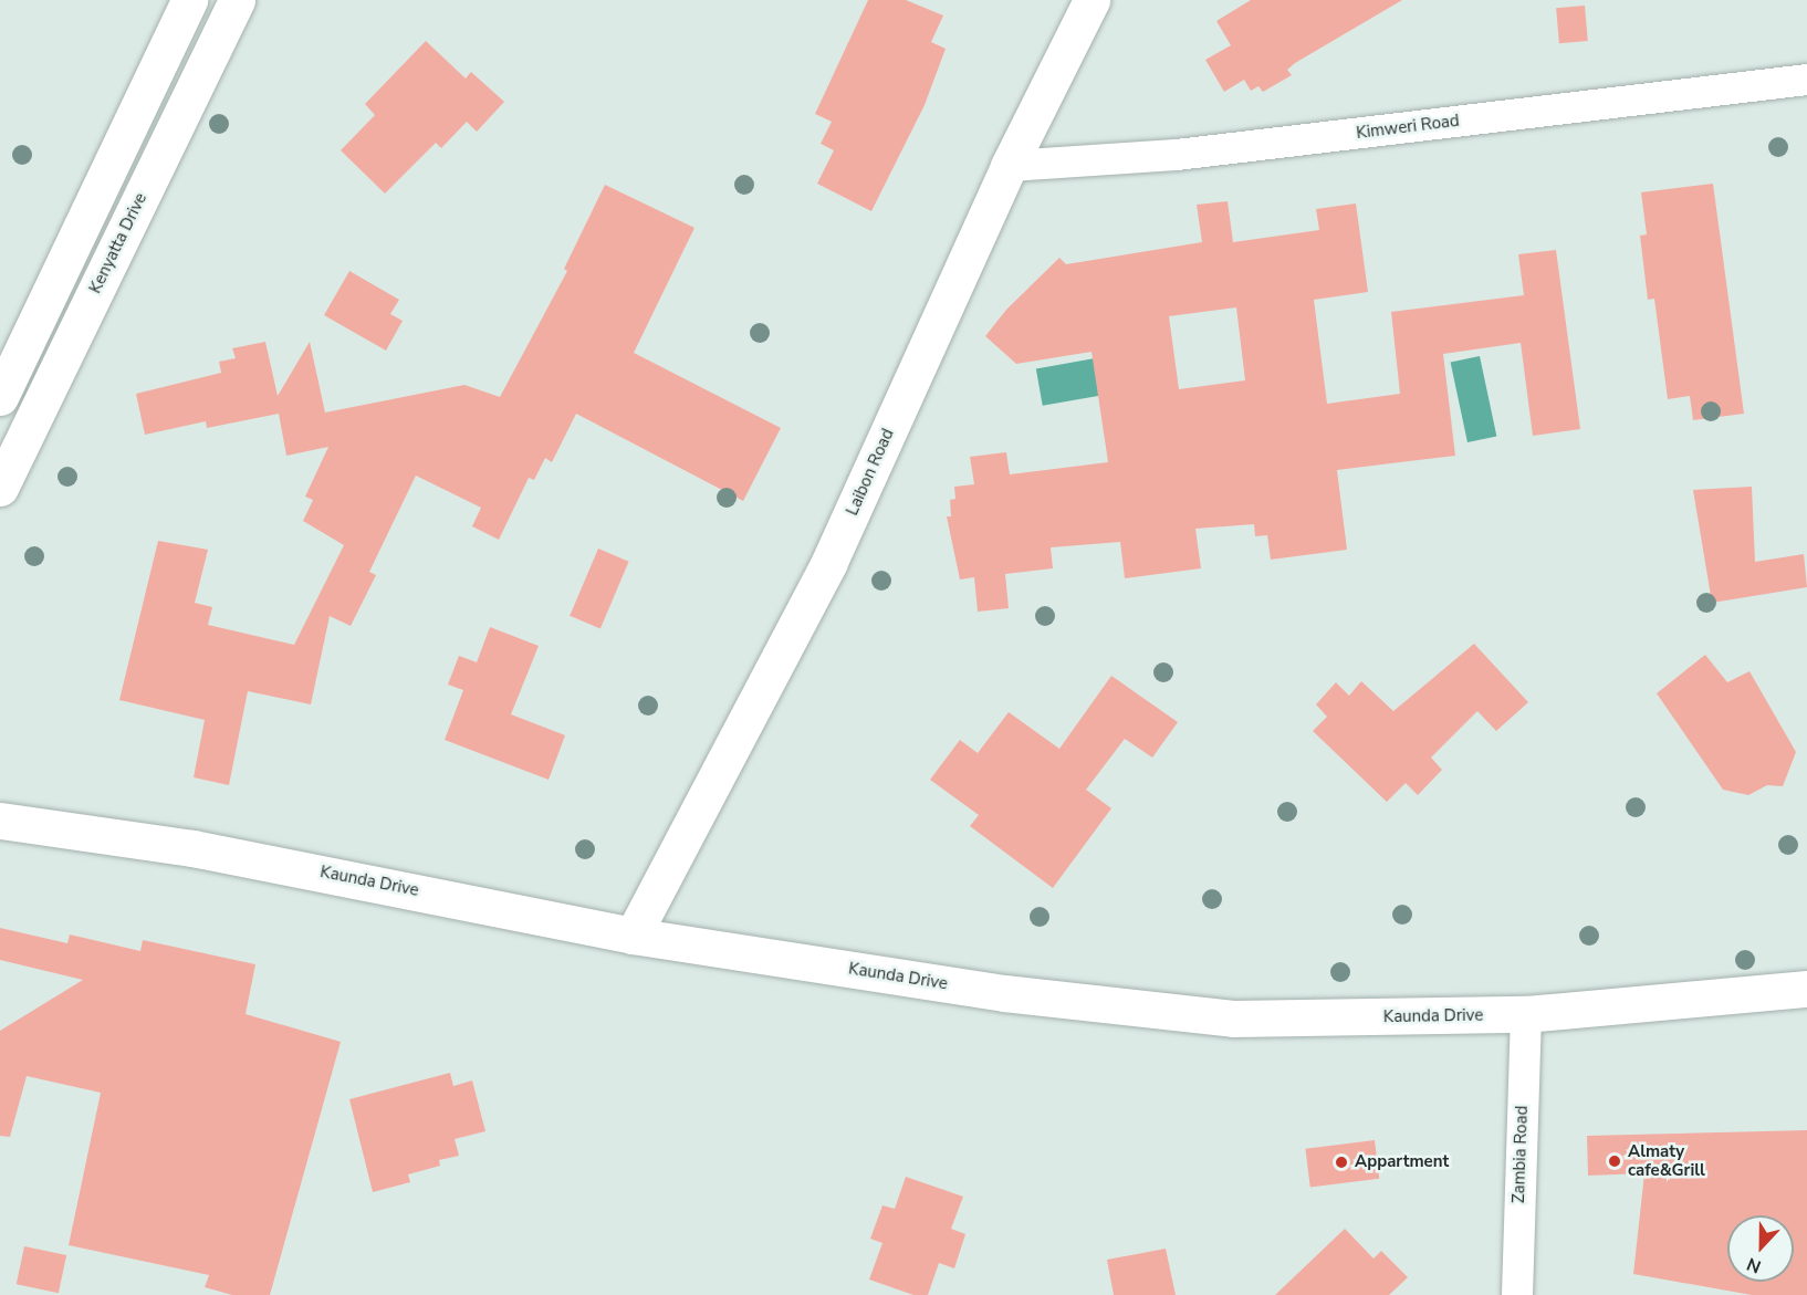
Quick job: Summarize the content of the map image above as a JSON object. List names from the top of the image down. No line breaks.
{"streets":{"street":["Kimweri Road","Kenyatta Drive","Laibon Road","Kaunda Drive","Zambia Road"]},"crossings":[["Kimweri Road","Laibon Road"],["Laibon Road","Kaunda Drive"],["Kaunda Drive","Zambia Road"]],"places":["Almaty cafe&Grill","Appartment"],"north":"bottom"}
